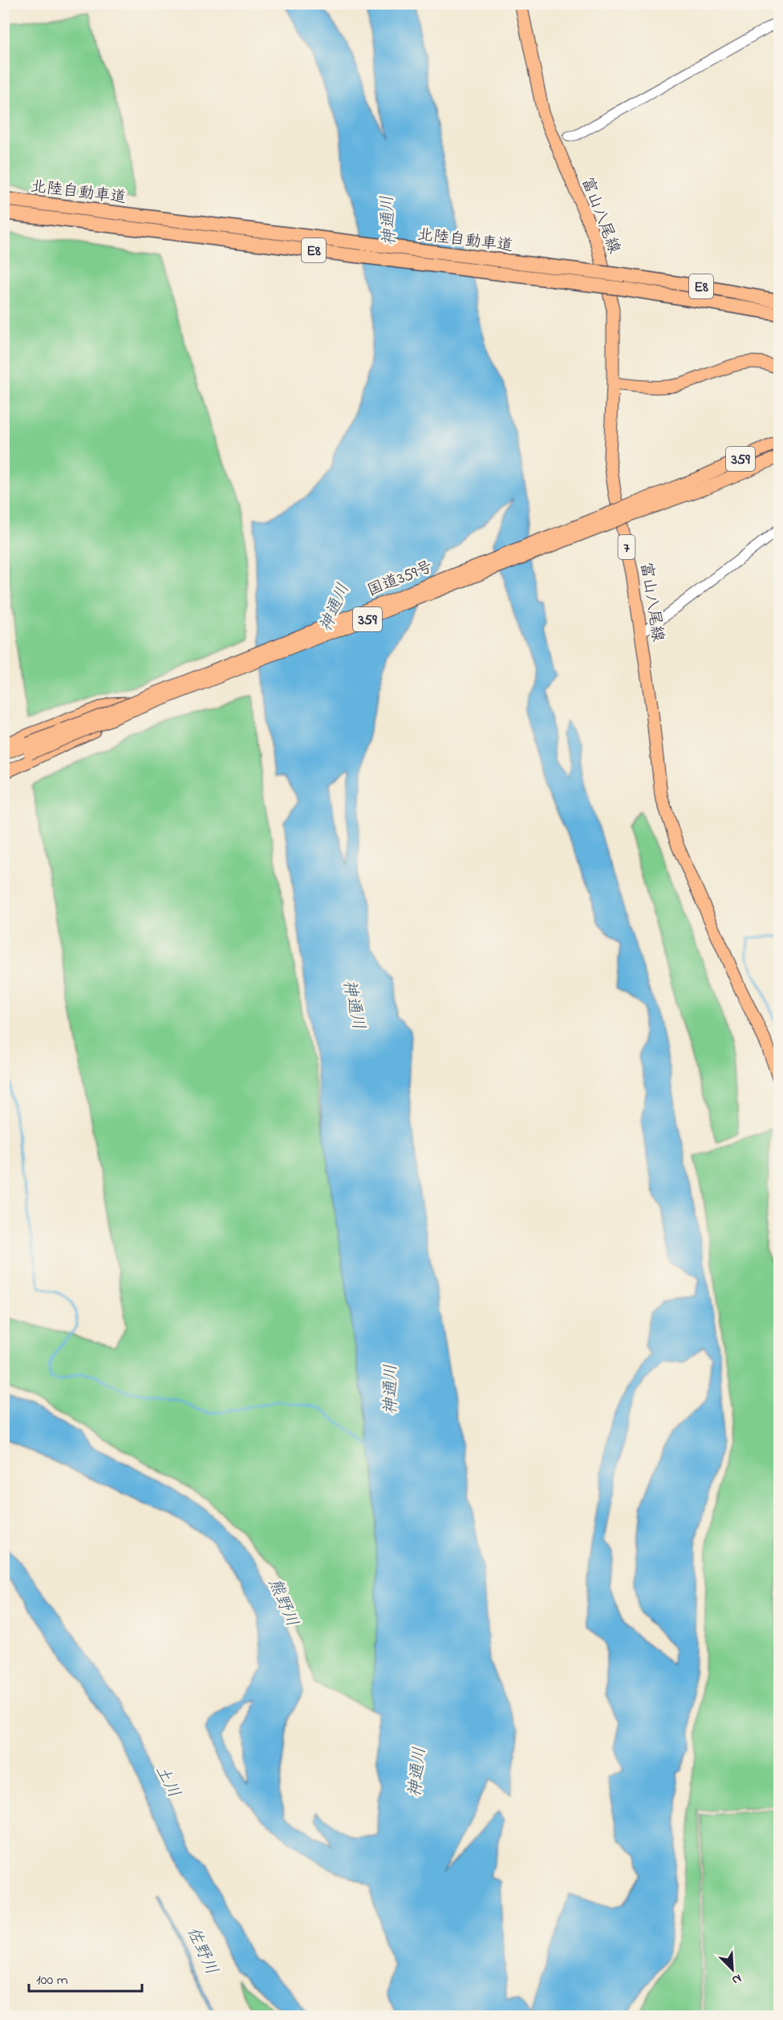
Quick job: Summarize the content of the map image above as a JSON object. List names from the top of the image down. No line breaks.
{"streets":{"highway":["北陸自動車道","E8"],"main road":["富山八尾線","359","7","国道359号"]},"water":["神通川","熊野川","土川","佐野川"],"scale_bar":"100 m","north":"bottom right"}
